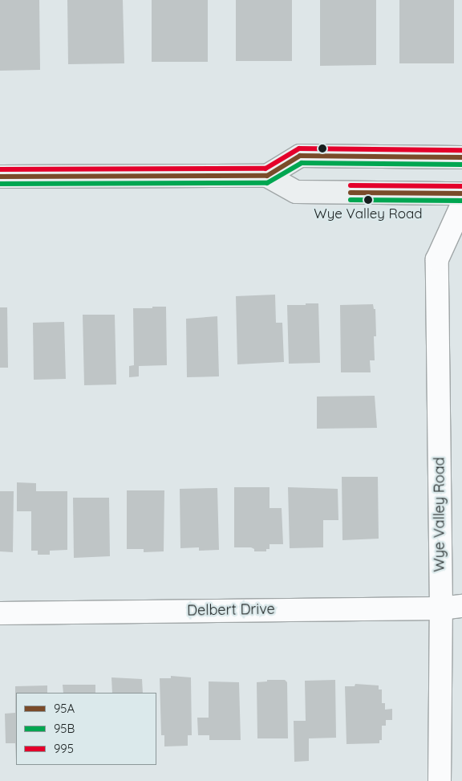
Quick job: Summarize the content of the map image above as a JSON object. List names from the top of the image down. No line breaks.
{"streets":{"street":["Wye Valley Road","Delbert Drive"]},"crossings":[["Wye Valley Road","Delbert Drive"]],"places":["Wye Valley Road"],"lines":["transit line 995","transit line 95A","transit line 95B"],"legend":["95A","95B","995"]}
